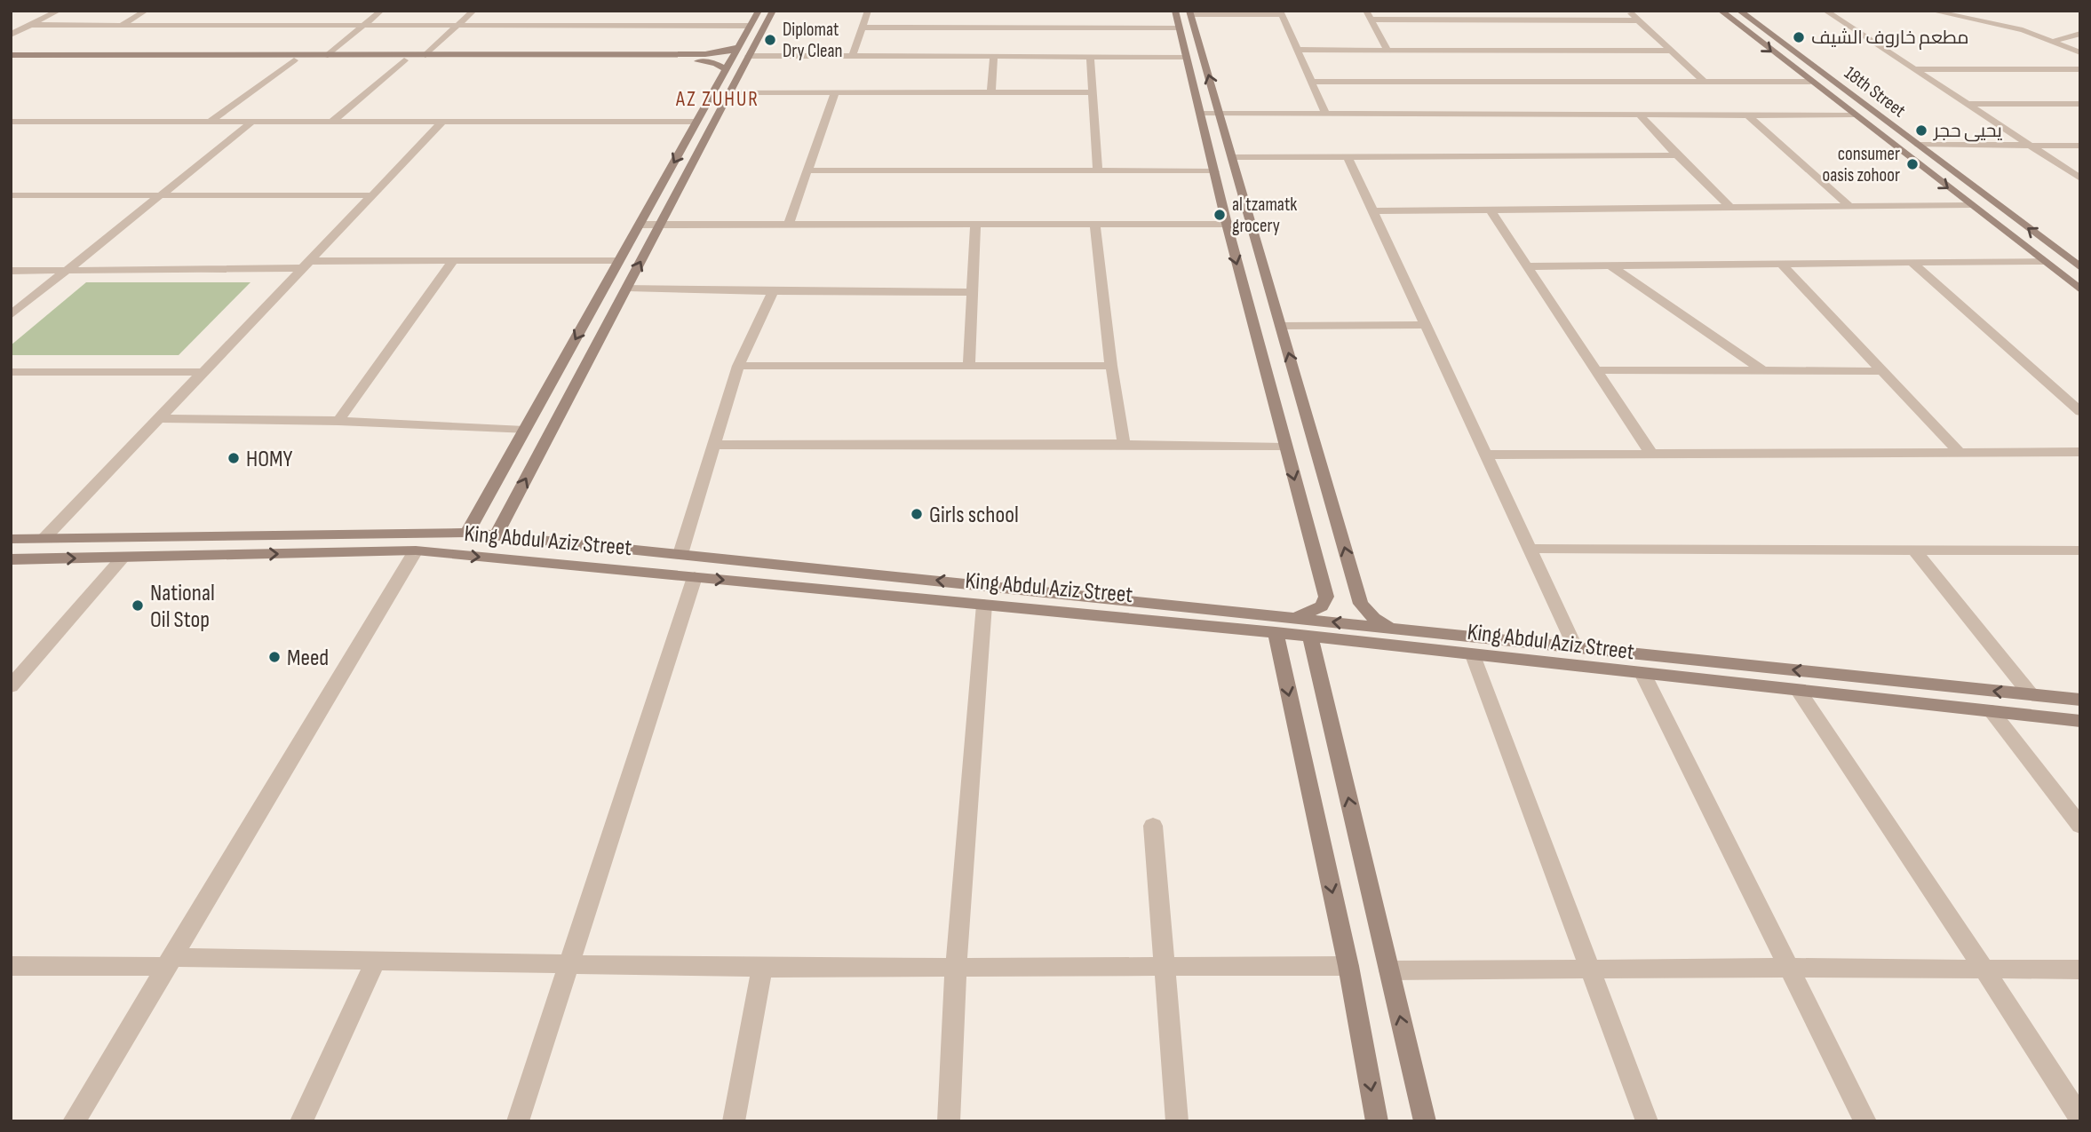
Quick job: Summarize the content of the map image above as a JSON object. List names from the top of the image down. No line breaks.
{"streets":{"street":["18th Street","King Abdul Aziz Street"]},"districts":["AZ ZUHUR"],"places":["مطعم خاروف الشيف","Diplomat Dry Clean","يحيى حجر","consumer oasis zohoor","al tzamatk grocery","HOMY","Girls school","National Oil Stop","Meed"]}
